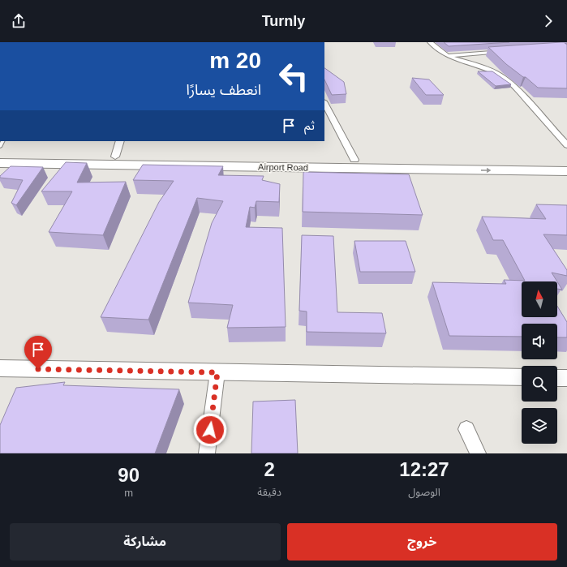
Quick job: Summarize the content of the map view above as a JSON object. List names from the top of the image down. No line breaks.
{"streets":{"highway":["Airport Road"]},"north":"top","page":{"header":"Turnly","turn":["20 m","انعطف يسارًا"],"then":"ثم","eta":["12:27","الوصول","2","دقيقة","90","m"],"buttons":["خروج","مشاركة"]}}
